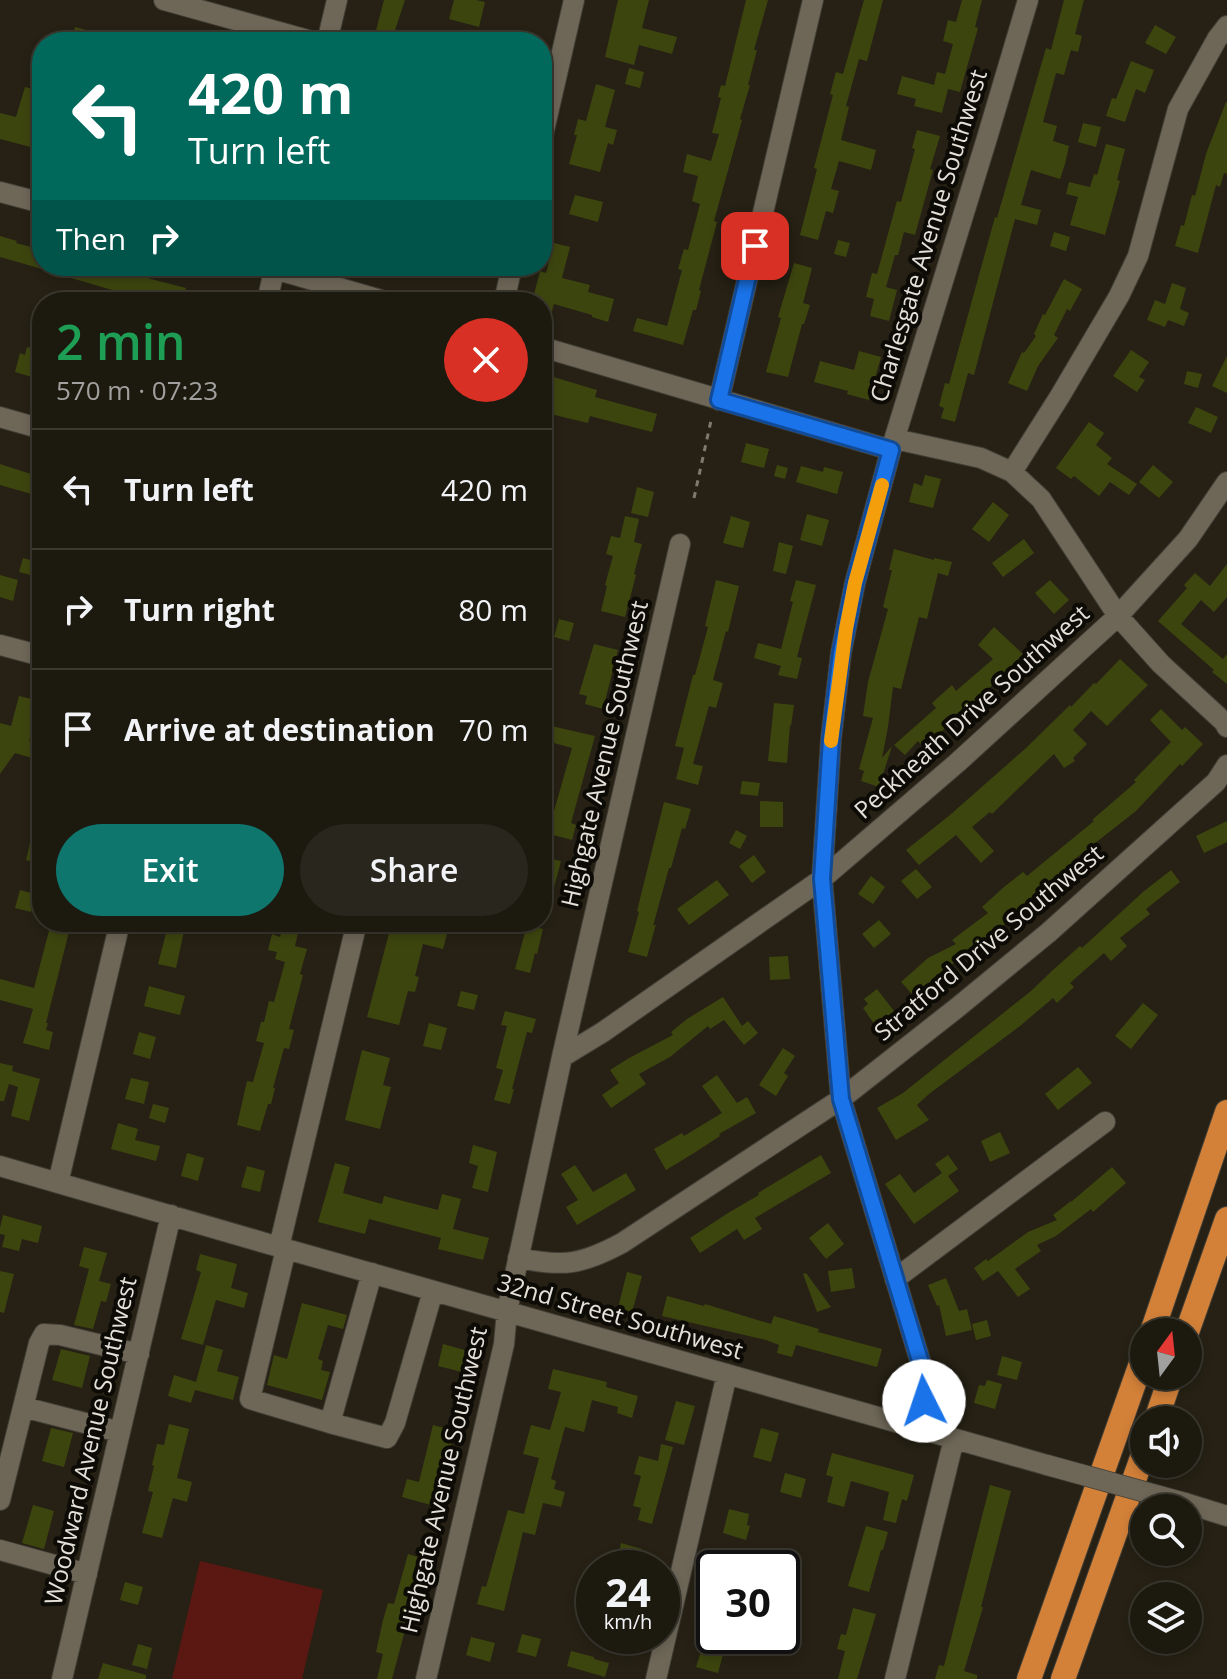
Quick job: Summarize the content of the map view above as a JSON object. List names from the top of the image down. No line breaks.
{"streets":{"street":["Charlesgate Avenue Southwest","Peckheath Drive Southwest","Highgate Avenue Southwest","Stratford Drive Southwest","32nd Street Southwest","Woodward Avenue Southwest"]},"crossings":[["Charlesgate Avenue Southwest","Peckheath Drive Southwest"],["Charlesgate Avenue Southwest","Stratford Drive Southwest"],["Charlesgate Avenue Southwest","32nd Street Southwest"],["Peckheath Drive Southwest","Highgate Avenue Southwest"],["Highgate Avenue Southwest","Stratford Drive Southwest"],["Highgate Avenue Southwest","32nd Street Southwest"],["32nd Street Southwest","Woodward Avenue Southwest"]],"north":"top","page":{"turn":["420 m","Turn left"],"then":"Then","heading":["2 min","570 m · 07:23"],"list":[{"name":"Turn left","value":"420 m"},{"name":"Turn right","value":"80 m"},{"name":"Arrive at destination","value":"70 m"}],"buttons":["Exit","Share"],"speed":"24 km/h","limit":"30"}}
